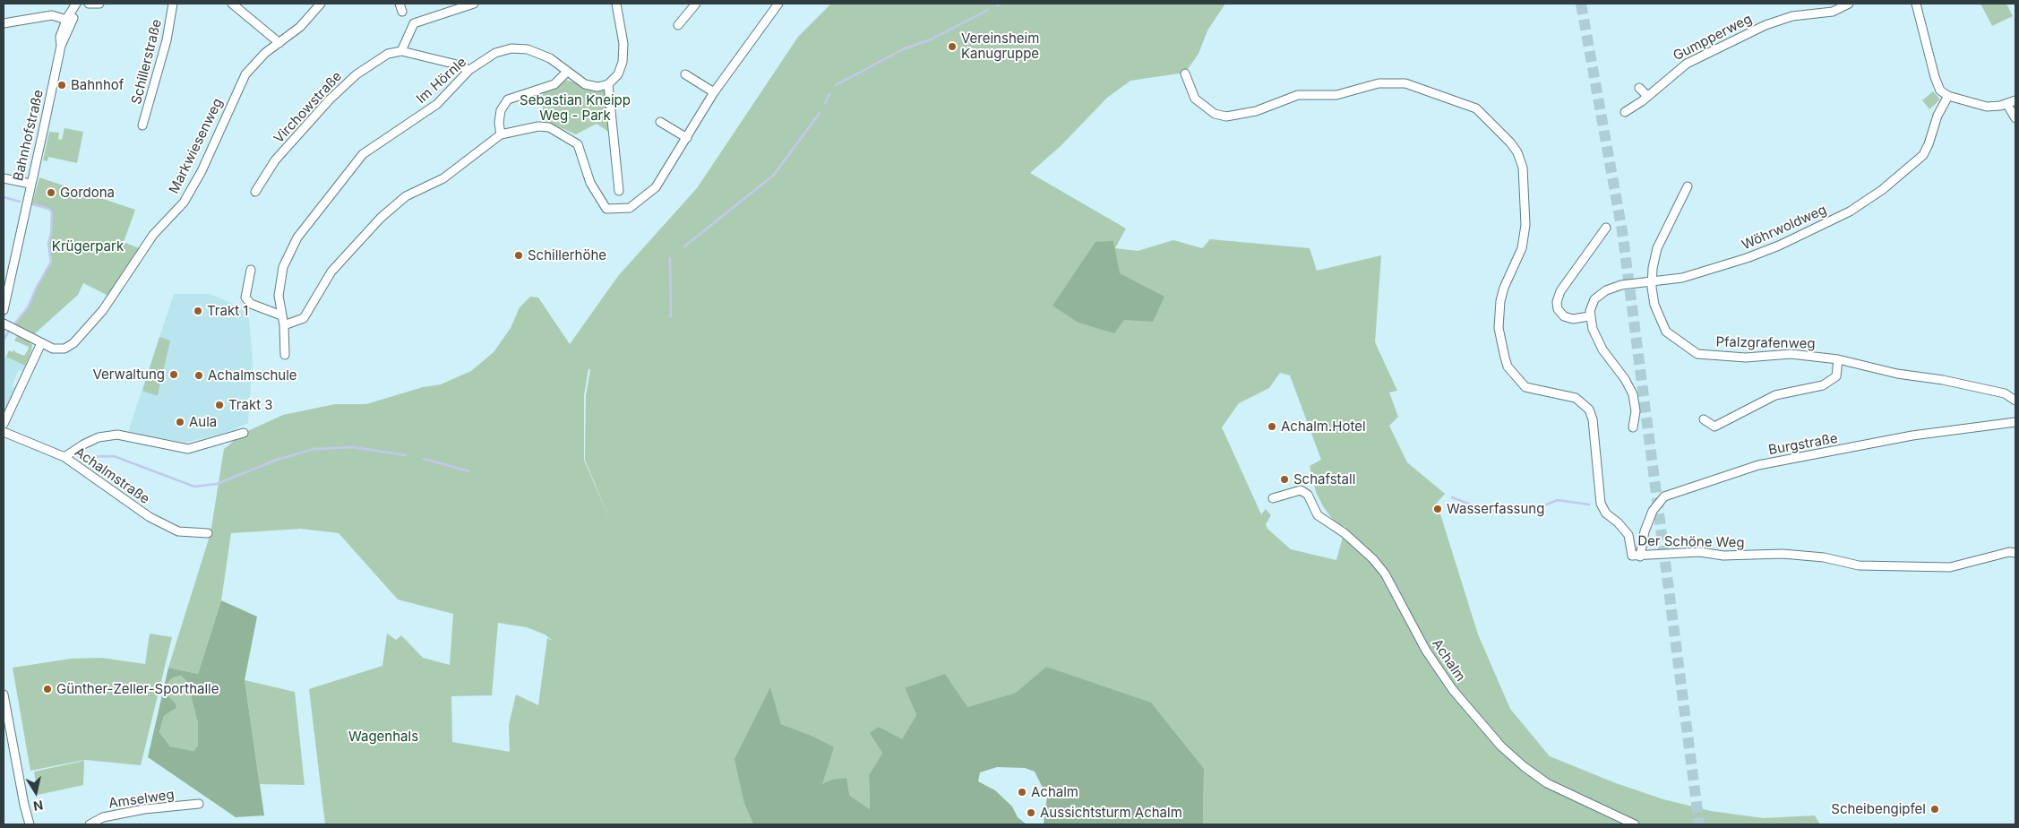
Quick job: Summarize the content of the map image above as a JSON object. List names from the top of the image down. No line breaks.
{"streets":{"street":["Gumpperweg","Schillerstraße","Im Hörnle","Virchowstraße","Bahnhofstraße","Markwiesenweg","Wöhrwoldweg","Pfalzgrafenweg","Burgstraße","Achalmstraße","Der Schöne Weg","Achalm","Amselweg"]},"crossings":[["Wöhrwoldweg","Pfalzgrafenweg"],["Burgstraße","Der Schöne Weg"]],"parks":["Sebastian Kneipp Weg - Park","Krügerpark","Wagenhals"],"places":["Vereinsheim Kanugruppe","Bahnhof","Gordona","Schillerhöhe","Trakt 1","Verwaltung","Achalmschule","Trakt 3","Aula","Achalm.Hotel","Schafstall","Wasserfassung","Günther-Zeller-Sporthalle","Achalm","Scheibengipfel","Aussichtsturm Achalm"],"north":"bottom"}
